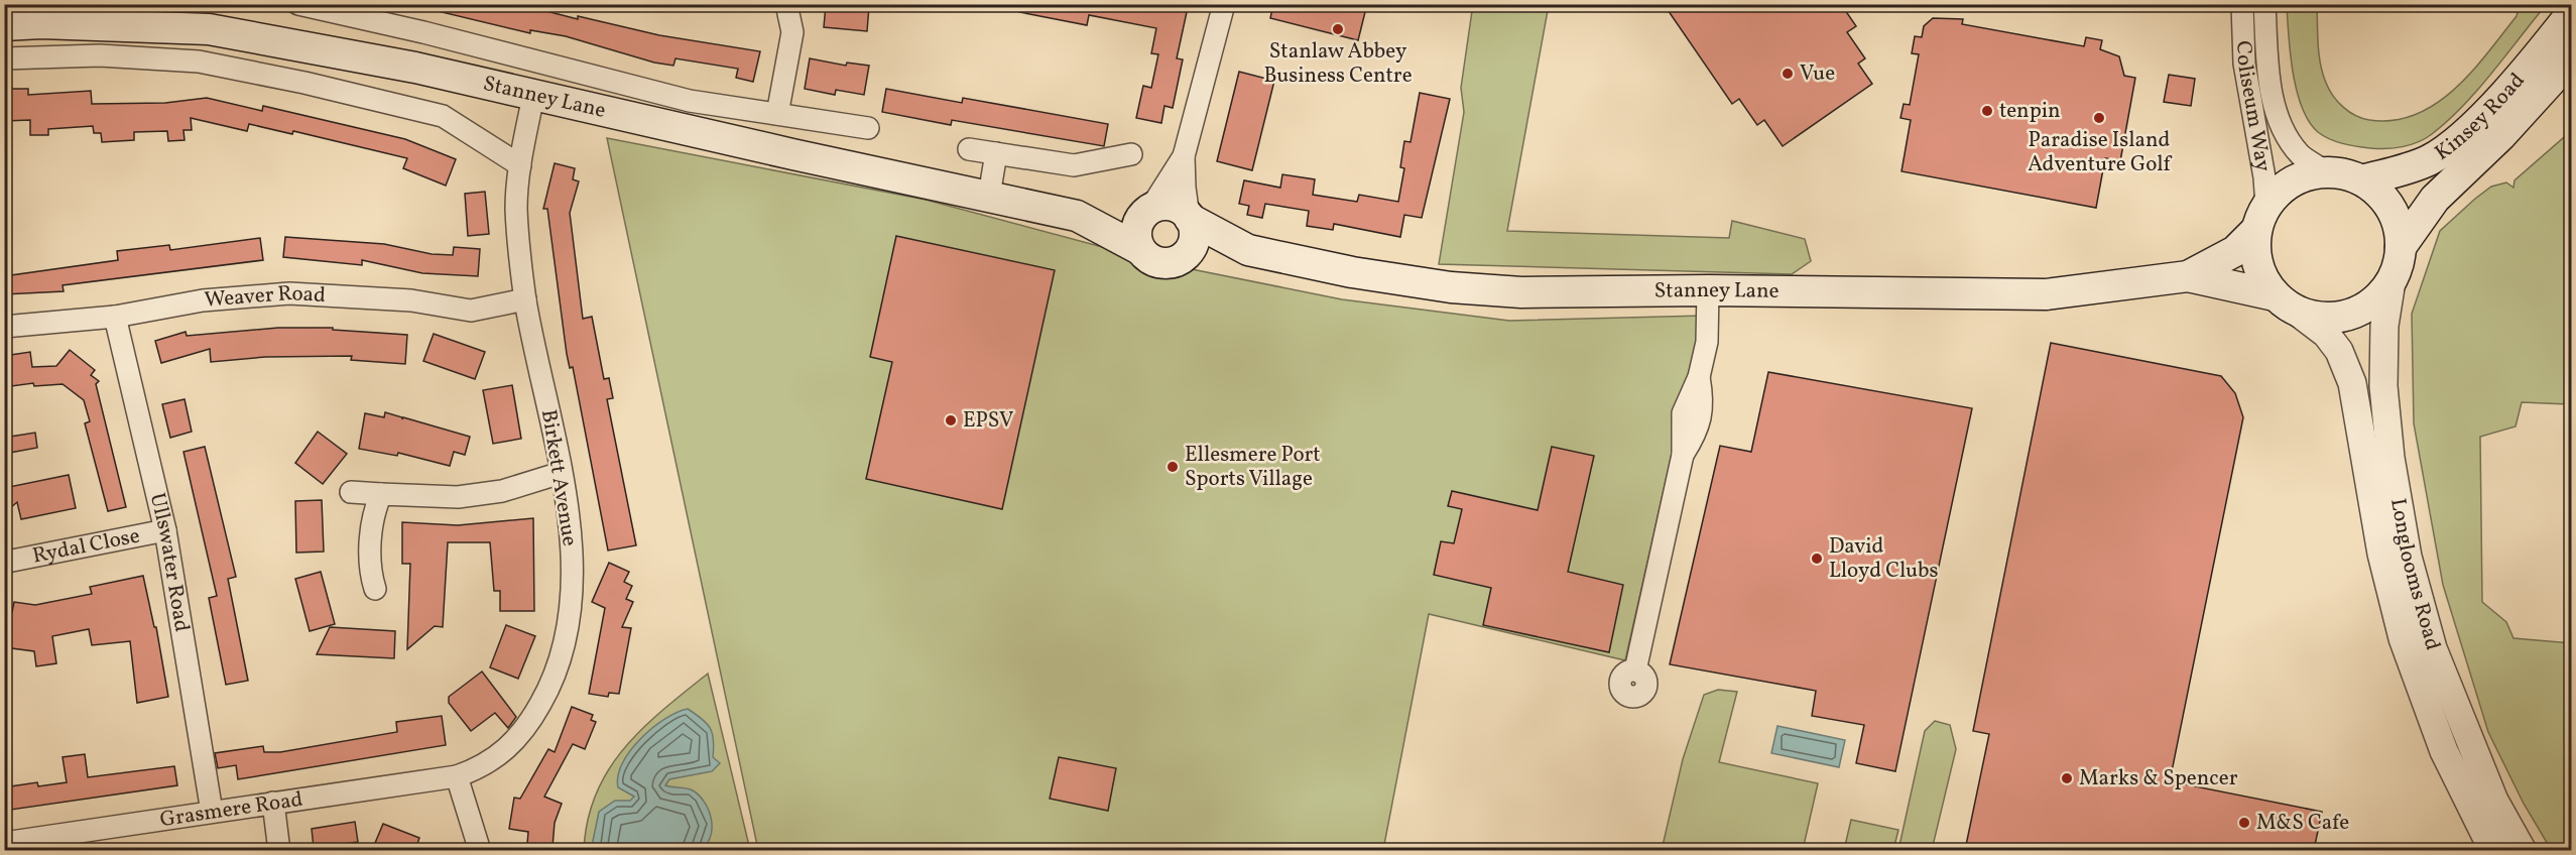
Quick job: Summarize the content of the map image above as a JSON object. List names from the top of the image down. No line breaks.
{"streets":{"main road":["Stanney Lane","Kinsey Road"],"street":["Coliseum Way","Weaver Road","Birkett Avenue","Rydal Close","Ullswater Road","Longlooms Road","Grasmere Road"]},"crossings":[["Stanney Lane","Coliseum Way"],["Stanney Lane","Kinsey Road"],["Stanney Lane","Birkett Avenue"],["Stanney Lane","Longlooms Road"],["Coliseum Way","Kinsey Road"],["Coliseum Way","Longlooms Road"],["Kinsey Road","Longlooms Road"],["Weaver Road","Birkett Avenue"],["Weaver Road","Ullswater Road"],["Birkett Avenue","Grasmere Road"],["Rydal Close","Ullswater Road"],["Ullswater Road","Grasmere Road"]],"places":["Stanlaw Abbey Business Centre","Vue","tenpin","Paradise Island Adventure Golf","EPSV","Ellesmere Port Sports Village","David Lloyd Clubs","Marks & Spencer","M&S Cafe"]}
